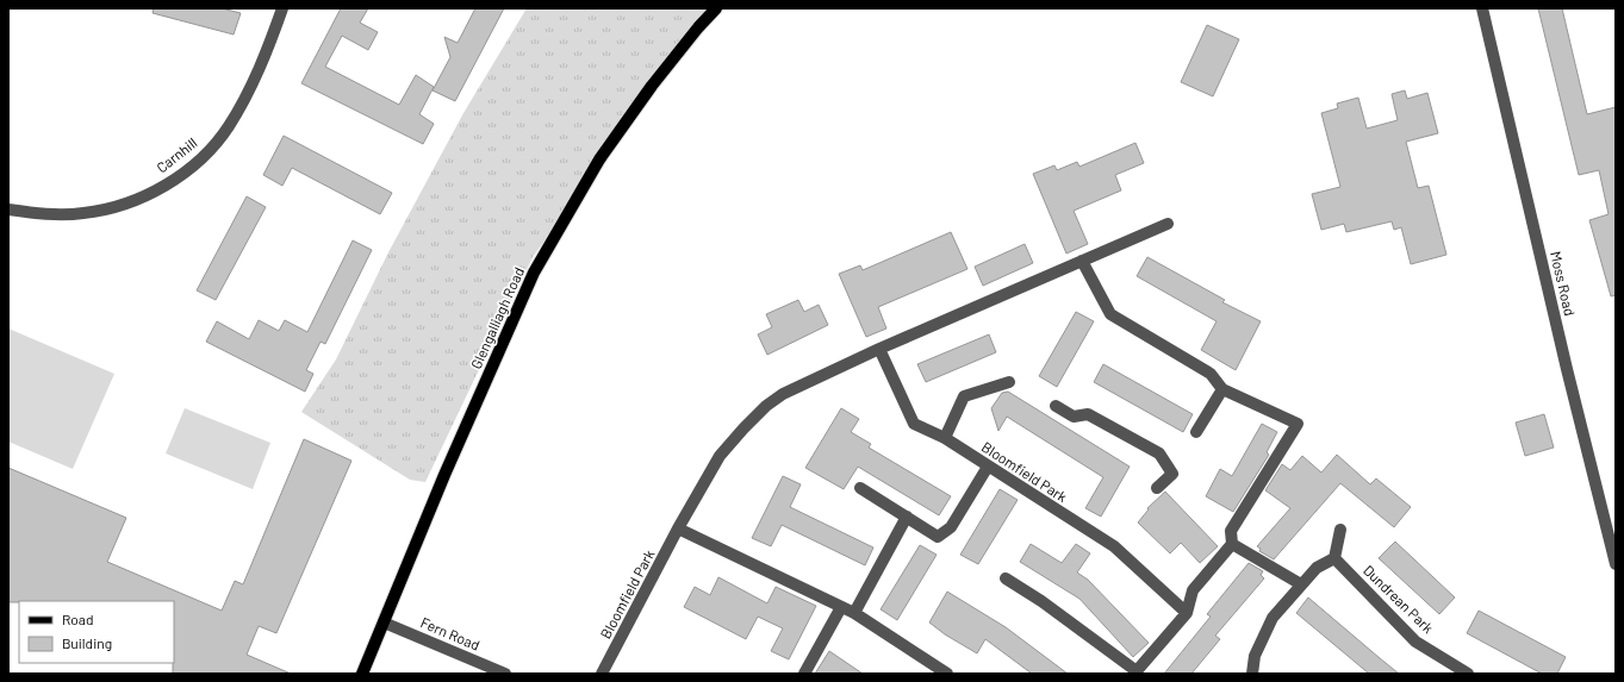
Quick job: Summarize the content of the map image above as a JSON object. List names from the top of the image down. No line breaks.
{"streets":{"main road":["Glengalliagh Road"],"street":["Carnhill","Moss Road","Bloomfield Park","Dundrean Park","Fern Road"]},"crossings":[["Glengalliagh Road","Fern Road"]],"legend":["Road","Building"]}
